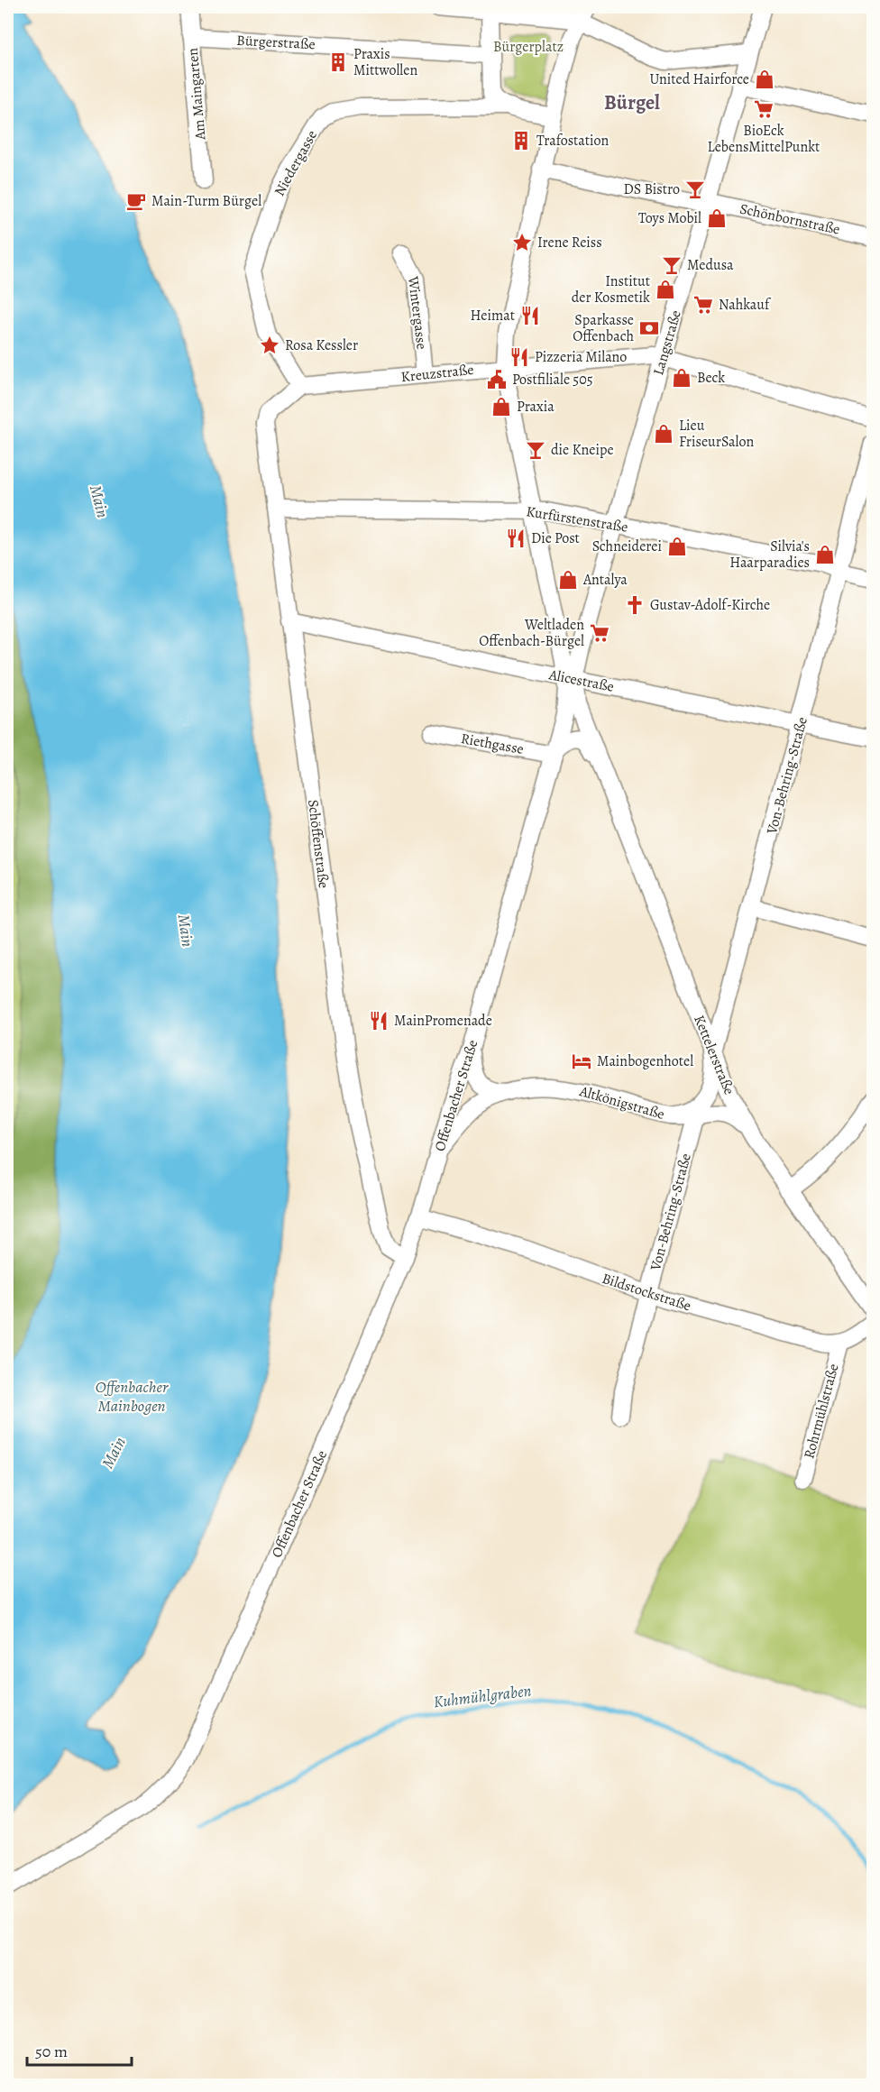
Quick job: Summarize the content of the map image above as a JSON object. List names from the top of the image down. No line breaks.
{"streets":{"street":["Bürgerstraße","Am Maingarten","Niedergasse","Schönbornstraße","Wintergasse","Langstraße","Kreuzstraße","Kurfürstenstraße","Alicestraße","Riethgasse","Von-Behring-Straße","Schöffenstraße","Kettelerstraße","Offenbacher Straße","Altkönigstraße","Bildstockstraße","Rohrmühlstraße"]},"crossings":[["Bürgerstraße","Am Maingarten"],["Niedergasse","Kreuzstraße"],["Niedergasse","Schöffenstraße"],["Schönbornstraße","Langstraße"],["Schönbornstraße","Offenbacher Straße"],["Wintergasse","Kreuzstraße"],["Langstraße","Kreuzstraße"],["Langstraße","Kurfürstenstraße"],["Langstraße","Alicestraße"],["Langstraße","Kettelerstraße"],["Langstraße","Offenbacher Straße"],["Kreuzstraße","Schöffenstraße"],["Kreuzstraße","Offenbacher Straße"],["Kurfürstenstraße","Von-Behring-Straße"],["Kurfürstenstraße","Schöffenstraße"],["Kurfürstenstraße","Offenbacher Straße"],["Alicestraße","Von-Behring-Straße"],["Alicestraße","Schöffenstraße"],["Alicestraße","Kettelerstraße"],["Alicestraße","Offenbacher Straße"],["Riethgasse","Kettelerstraße"],["Riethgasse","Offenbacher Straße"],["Von-Behring-Straße","Kettelerstraße"],["Von-Behring-Straße","Altkönigstraße"],["Von-Behring-Straße","Bildstockstraße"],["Schöffenstraße","Offenbacher Straße"],["Kettelerstraße","Offenbacher Straße"],["Kettelerstraße","Altkönigstraße"],["Offenbacher Straße","Altkönigstraße"],["Offenbacher Straße","Bildstockstraße"],["Bildstockstraße","Rohrmühlstraße"]],"districts":["Bürgel"],"water":["Main","Offenbacher Mainbogen","Kuhmühlgraben"],"parks":["Bürgerplatz"],"places":{"building":["Praxis Mittwollen","Trafostation"],"shop":["United Hairforce","Toys Mobil","Institut der Kosmetik","Beck","Praxia","Lieu FriseurSalon","Schneiderei","Silvia's Haarparadies","Antalya"],"supermarket":["BioEck LebensMittelPunkt","Nahkauf","Weltladen Offenbach-Bürgel"],"bar":["DS Bistro","Medusa","die Kneipe"],"cafe":["Main-Turm Bürgel"],"place":["Irene Reiss","Rosa Kessler"],"restaurant":["Heimat","Pizzeria Milano","Die Post","MainPromenade"],"bank":["Sparkasse Offenbach"],"public building":["Postfiliale 505"],"church":["Gustav-Adolf-Kirche"],"hotel":["Mainbogenhotel"]},"scale_bar":"50 m"}
